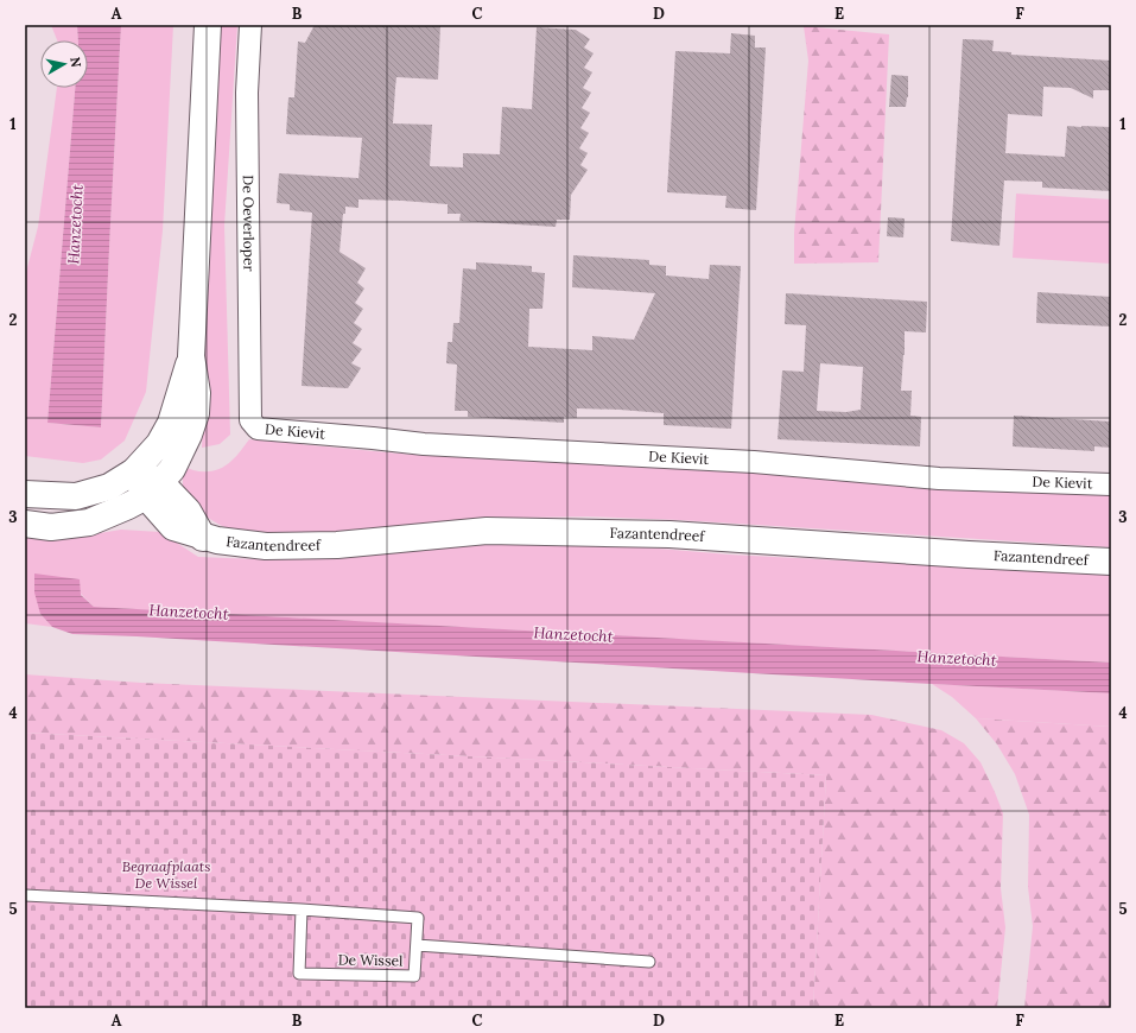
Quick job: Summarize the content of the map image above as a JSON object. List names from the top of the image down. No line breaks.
{"streets":{"street":["De Oeverloper","De Kievit","Fazantendreef"],"lane":["De Wissel"]},"crossings":[["De Oeverloper","De Kievit"]],"water":["Hanzetocht"],"parks":["Begraafplaats De Wissel"],"north":"right","grid":{"columns":["A","B","C","D","E","F"],"rows":["1","2","3","4","5"]}}
